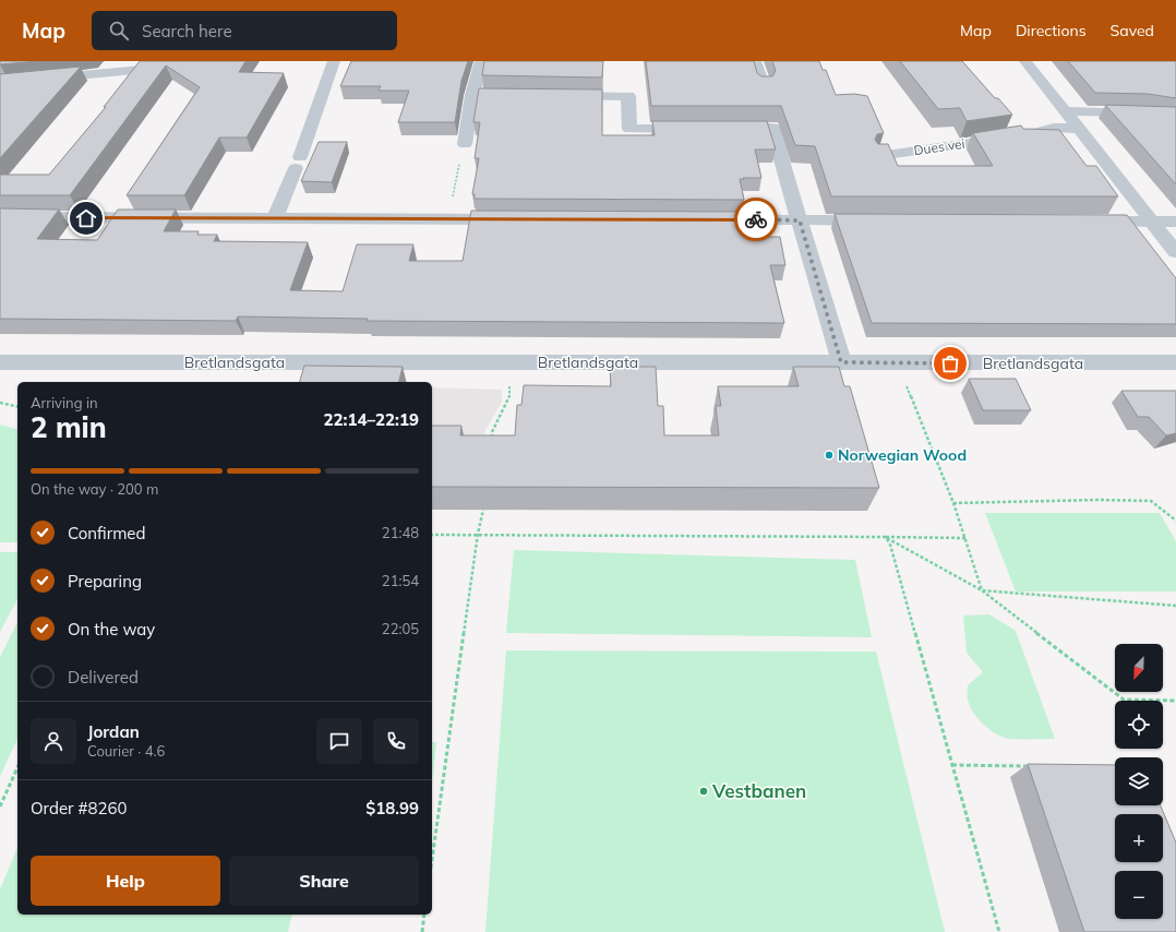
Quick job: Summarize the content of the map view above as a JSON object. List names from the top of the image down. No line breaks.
{"streets":{"street":["Dues vei","Bretlandsgata"]},"places":["Norwegian Wood","Vestbanen"],"north":"bottom left","page":{"header":"Map","search":"Search here","nav":["Map","Directions","Saved"],"heading":["2 min","Arriving in","22:14–22:19"],"panel":["Jordan","Courier · 4.6","Order #8260","$18.99"],"bar":"On the way · 200 m","list":[["Confirmed","21:48"],["Preparing","21:54"],["On the way","22:05"],"Delivered"],"map_buttons":["+","−"],"buttons":["Help","Share"]}}
